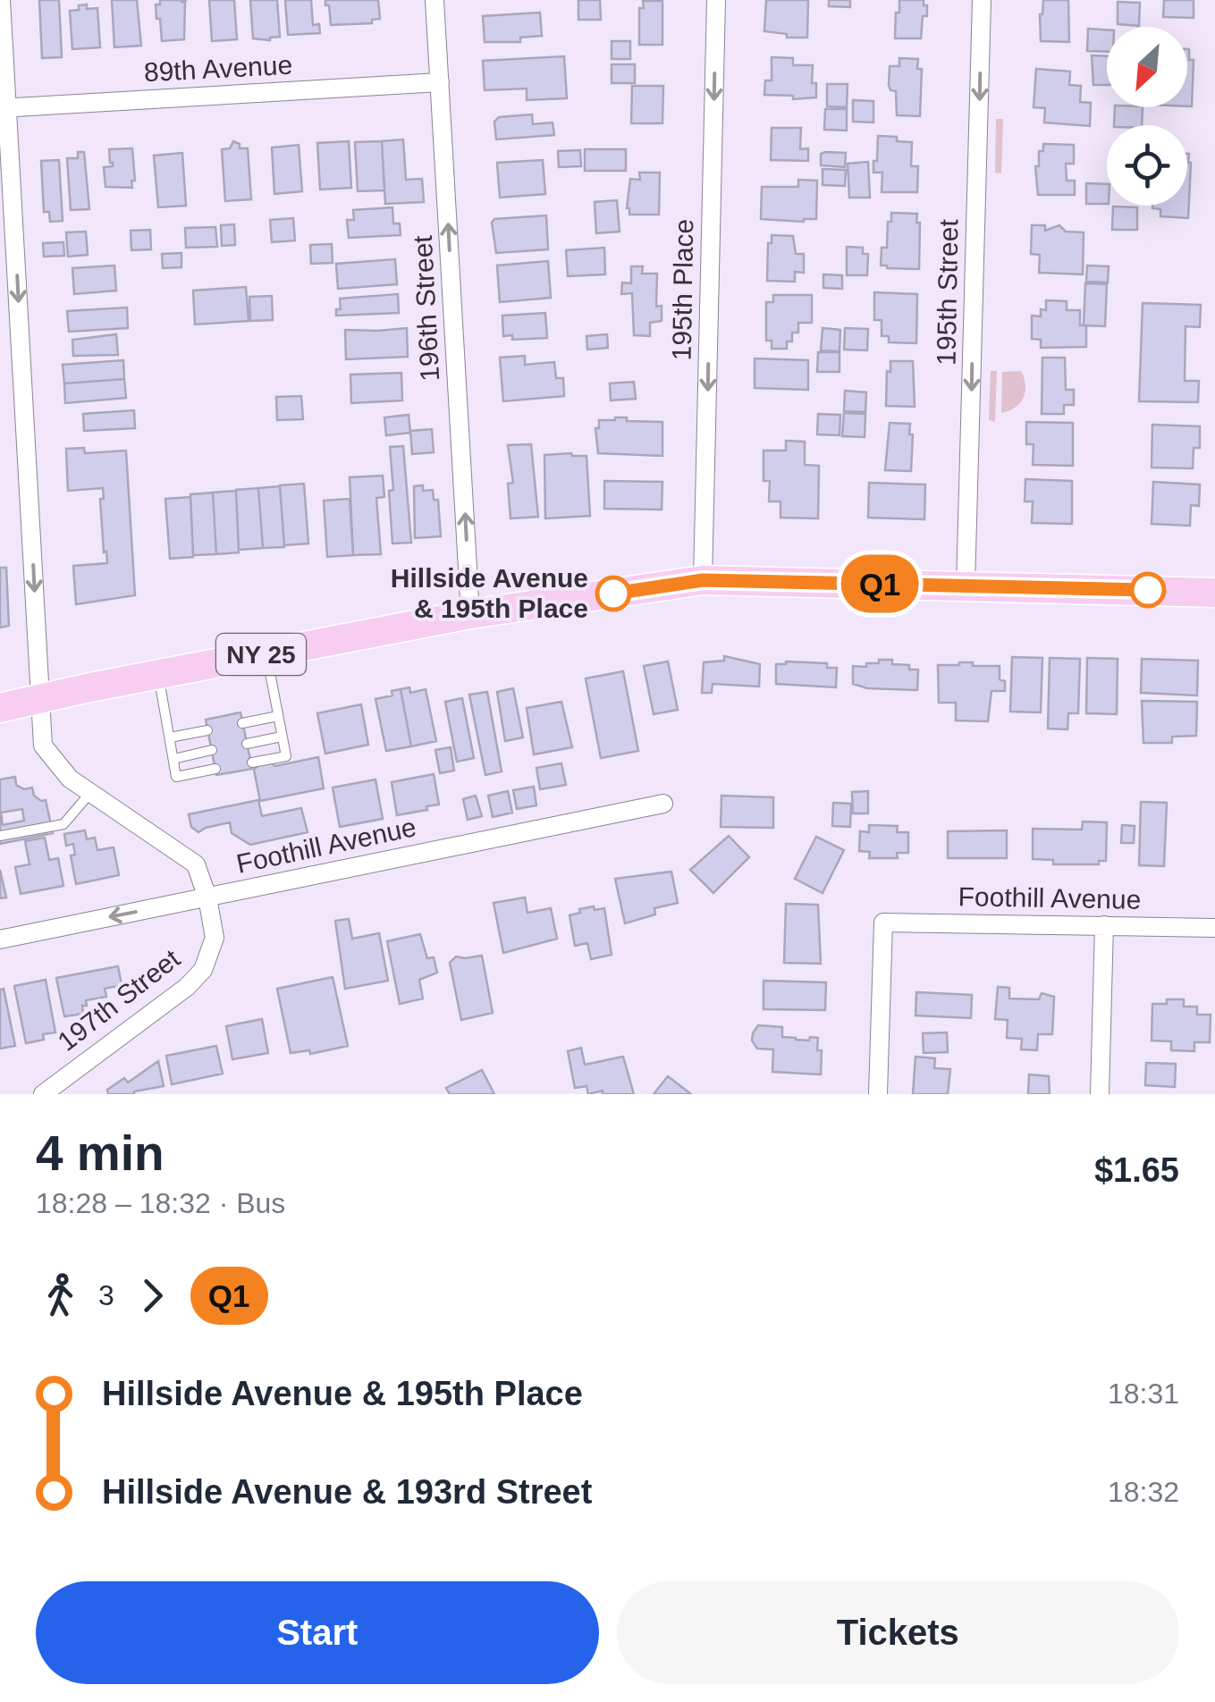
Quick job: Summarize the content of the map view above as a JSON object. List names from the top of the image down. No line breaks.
{"streets":{"main road":["NY 25"],"street":["89th Avenue","195th Place","195th Street","196th Street","Foothill Avenue","197th Street"]},"crossings":[["89th Avenue","196th Street"],["89th Avenue","197th Street"],["195th Place","NY 25"],["195th Street","NY 25"],["196th Street","NY 25"],["NY 25","197th Street"],["Foothill Avenue","197th Street"]],"one_way":["195th Place","195th Street","196th Street","197th Street"],"places":["Hillside Avenue & 195th Place"],"lines":["bus line Q1"],"north":"bottom left","page":{"on_map":"Q1","heading":["4 min","18:28 – 18:32 · Bus","$1.65"],"legs":["3","Q1"],"list":[{"name":"Hillside Avenue & 195th Place","value":"18:31"},{"name":"Hillside Avenue & 193rd Street","value":"18:32"}],"buttons":["Start","Tickets"]}}
